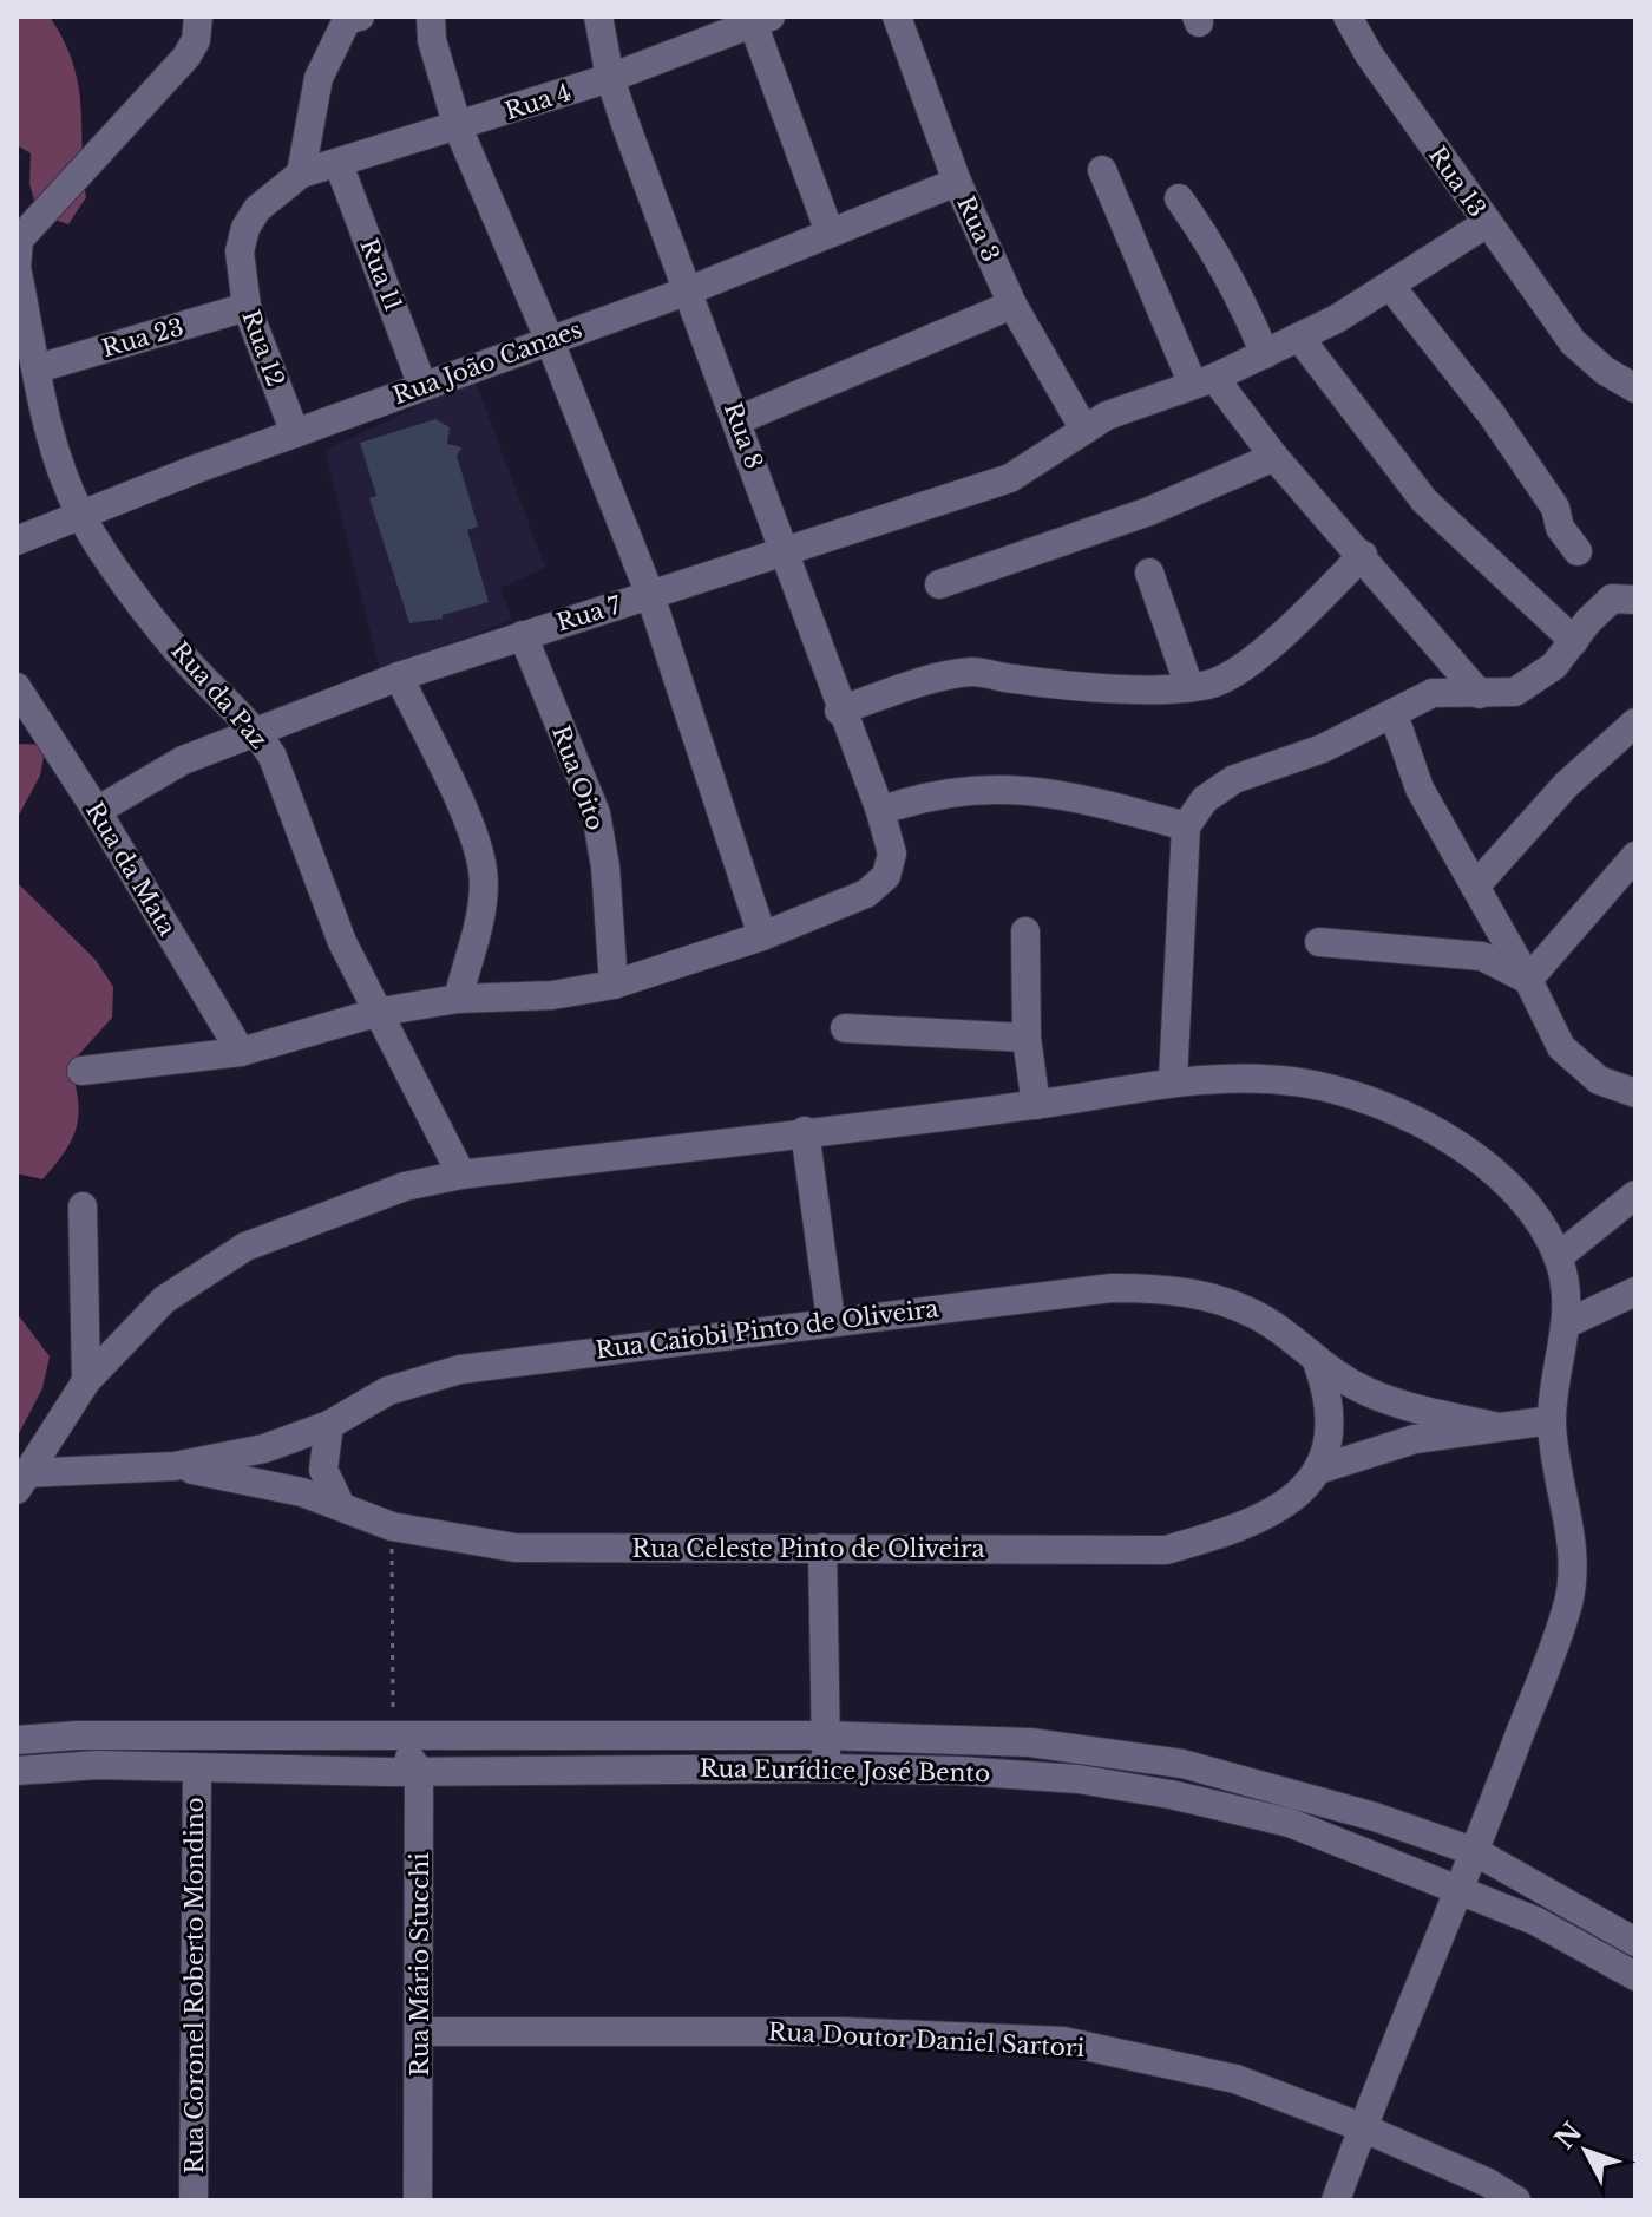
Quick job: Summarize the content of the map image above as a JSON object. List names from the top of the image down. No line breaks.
{"streets":{"street":["Rua 4","Rua 13","Rua 3","Rua 11","Rua 23","Rua 12","Rua João Canaes","Rua 8","Rua 7","Rua da Paz","Rua Oito","Rua da Mata","Rua Caiobi Pinto de Oliveira","Rua Celeste Pinto de Oliveira","Rua Eurídice José Bento","Rua Mário Stucchi","Rua Coronel Roberto Mondino","Rua Doutor Daniel Sartori"]},"crossings":[["Rua 4","Rua 11"],["Rua 4","Rua 12"],["Rua 4","Rua 8"],["Rua 13","Rua 7"],["Rua 3","Rua João Canaes"],["Rua 3","Rua 7"],["Rua 11","Rua João Canaes"],["Rua 23","Rua 12"],["Rua 23","Rua da Paz"],["Rua 12","Rua João Canaes"],["Rua João Canaes","Rua 8"],["Rua João Canaes","Rua da Paz"],["Rua 8","Rua 7"],["Rua 7","Rua da Paz"],["Rua 7","Rua Oito"],["Rua 7","Rua da Mata"],["Rua Caiobi Pinto de Oliveira","Rua Celeste Pinto de Oliveira"],["Rua Eurídice José Bento","Rua Mário Stucchi"],["Rua Eurídice José Bento","Rua Coronel Roberto Mondino"],["Rua Mário Stucchi","Rua Doutor Daniel Sartori"]],"north":"top left"}
